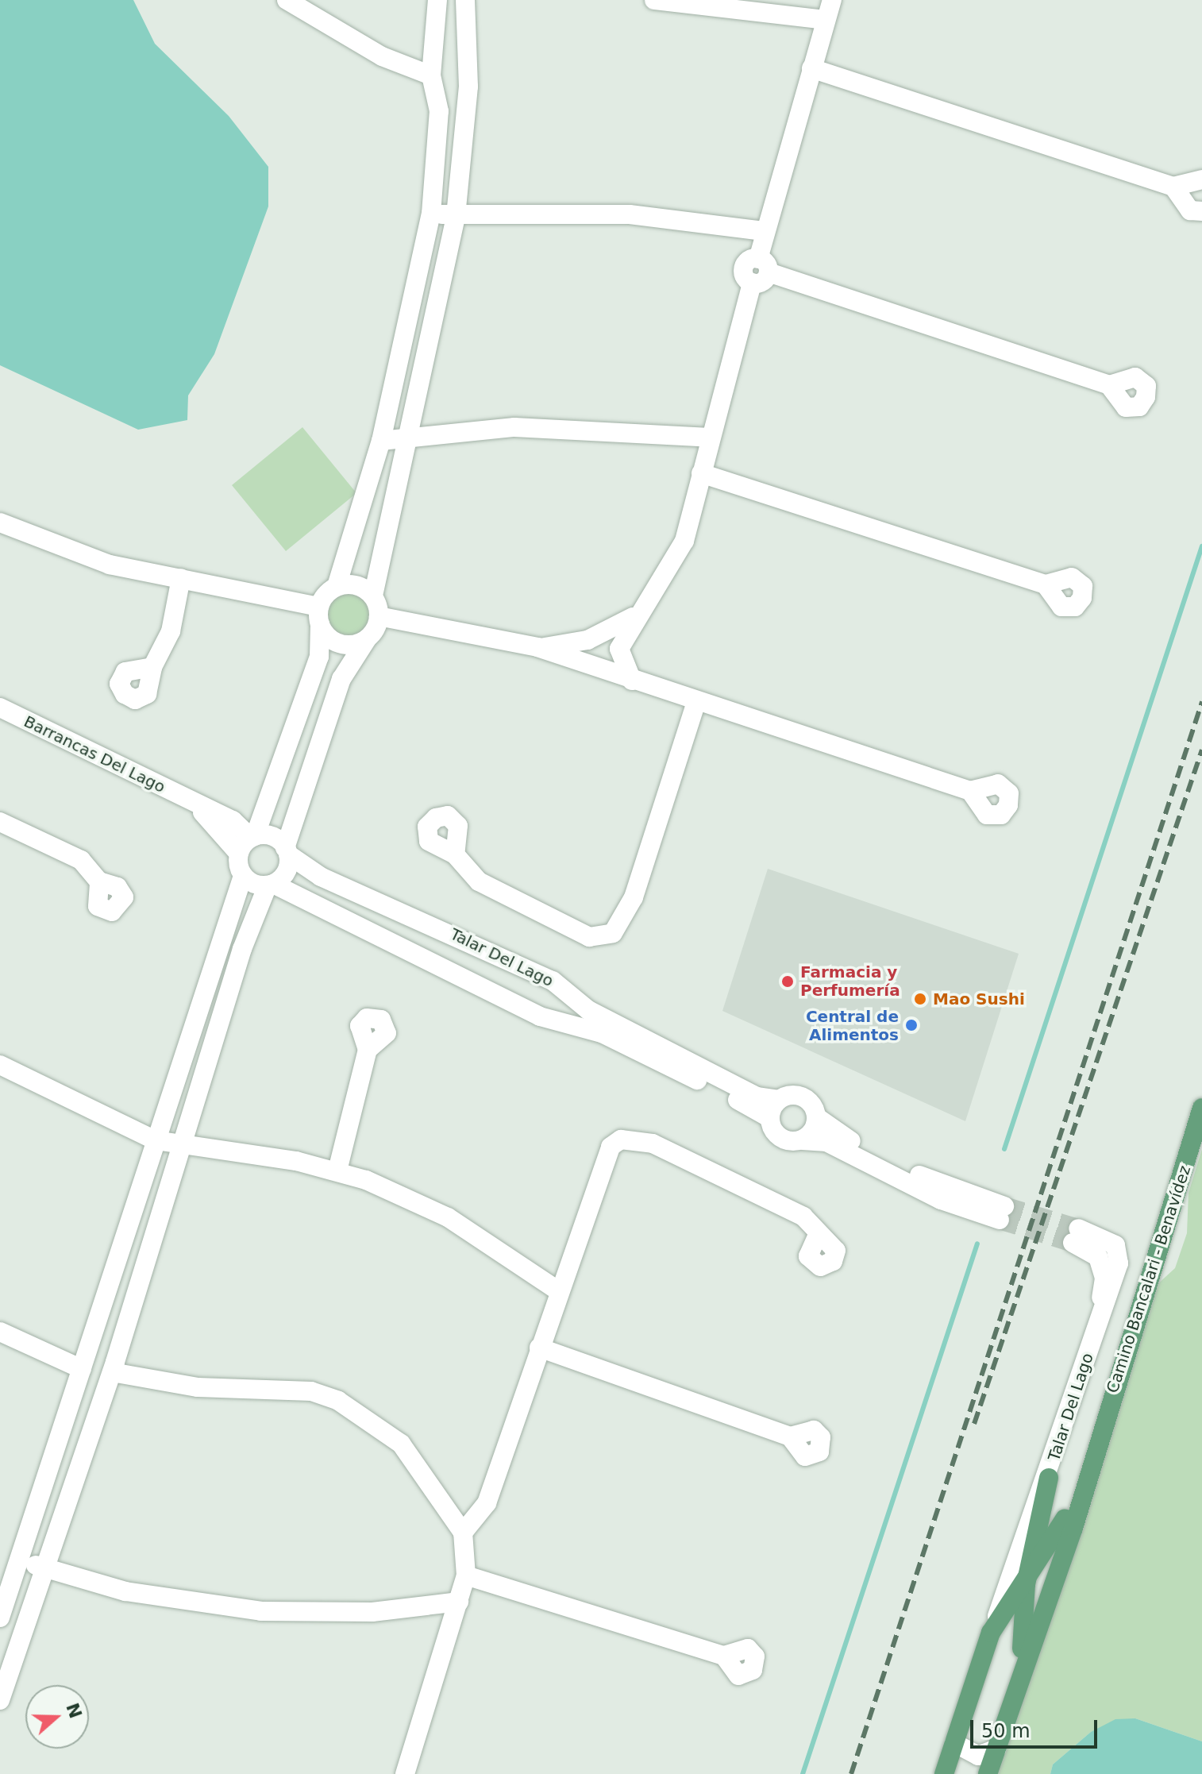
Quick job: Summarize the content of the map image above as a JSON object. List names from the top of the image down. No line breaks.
{"streets":{"main road":["Camino Bancalari - Benavídez"],"street":["Barrancas Del Lago","Talar Del Lago"]},"crossings":[["Talar Del Lago","Camino Bancalari - Benavídez"]],"places":["Farmacia y Perfumería","Mao Sushi","Central de Alimentos"],"scale_bar":"50 m","north":"right"}
